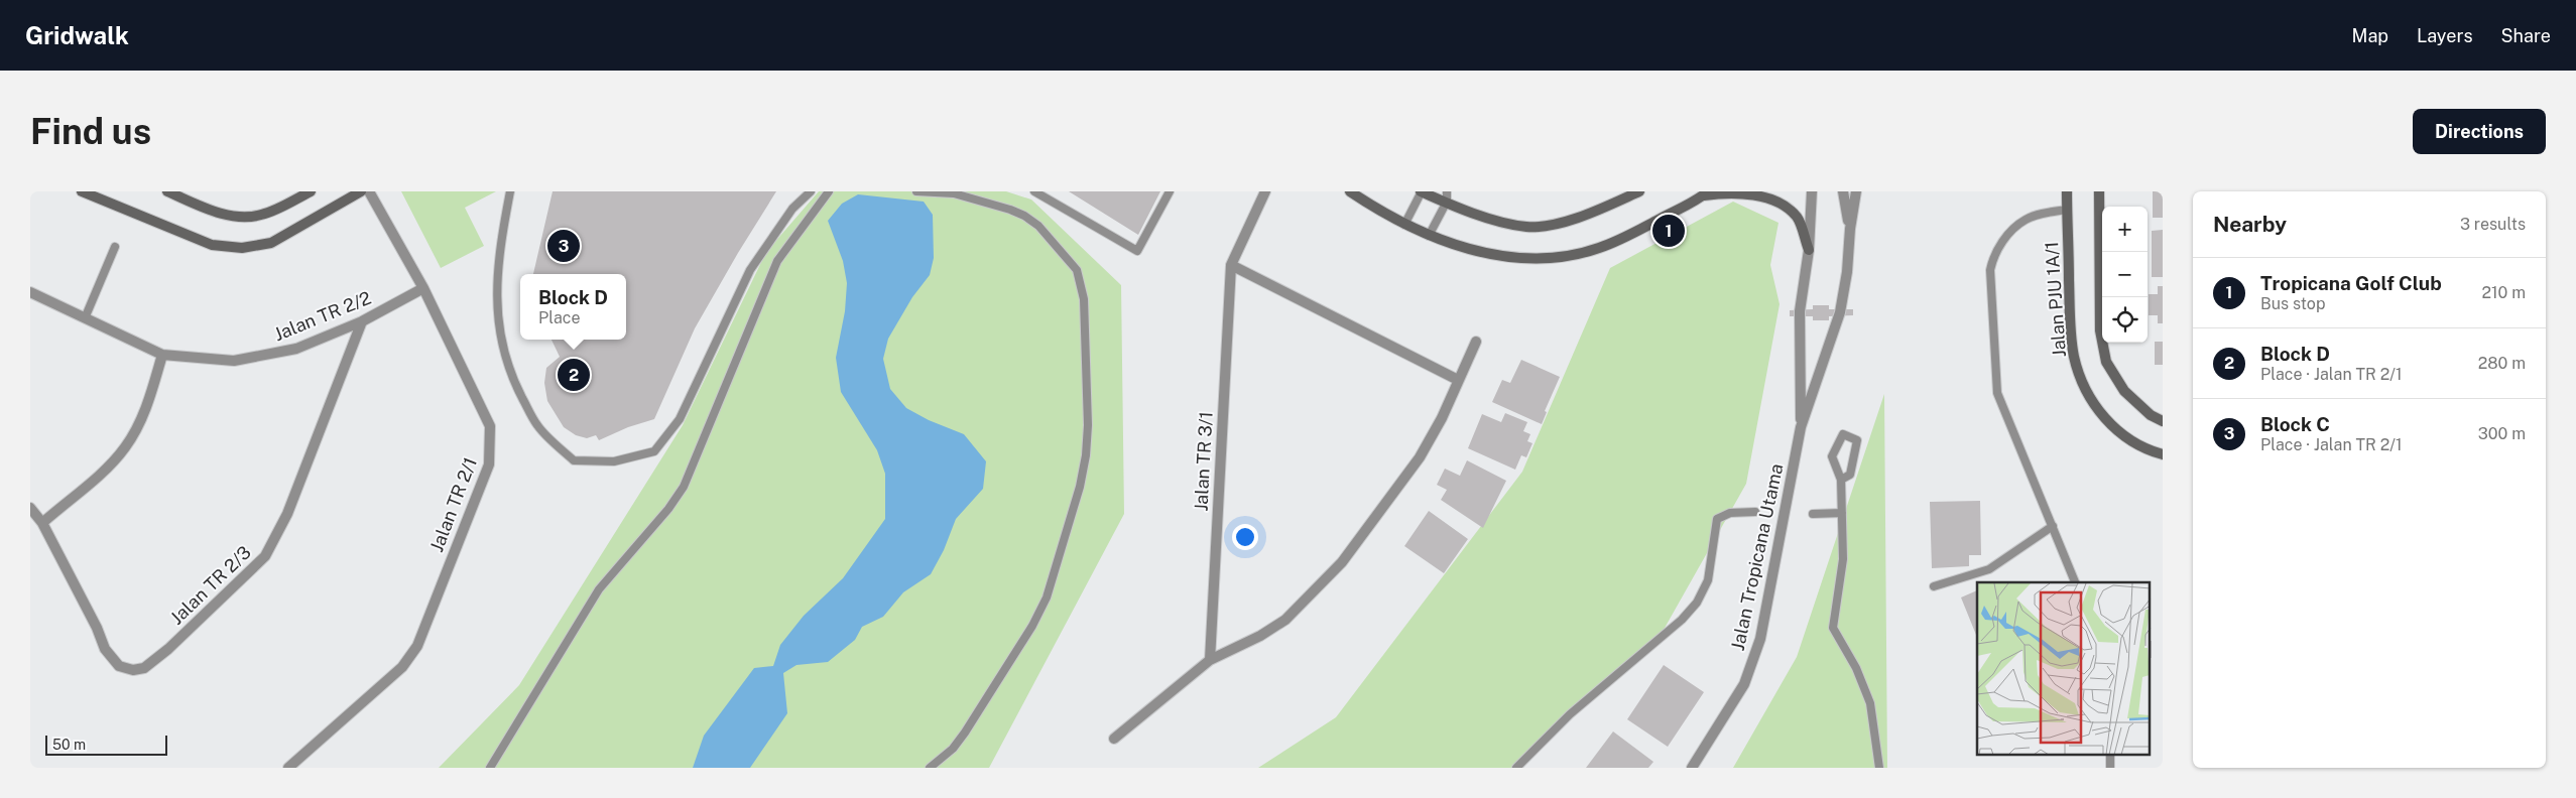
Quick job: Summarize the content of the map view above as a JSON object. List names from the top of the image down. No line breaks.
{"streets":{"main road":["Jalan PJU 1A/1"],"street":["Jalan TR 2/2","Jalan TR 3/1","Jalan TR 2/1","Jalan Tropicana Utama","Jalan TR 2/3"]},"crossings":[["Jalan TR 2/2","Jalan TR 2/1"],["Jalan TR 2/2","Jalan TR 2/3"]],"scale_bar":"50 m","page":{"header":"Gridwalk","nav":["Map","Layers","Share"],"buttons":"Directions","title":"Find us","heading":["Nearby","3 results"],"map_buttons":["+","−"],"pins":["1","3","2"],"list":[{"mark":"1","name":"Tropicana Golf Club","note":"Bus stop","value":"210 m"},{"mark":"2","name":"Block D","note":"Place · Jalan TR 2/1","value":"280 m"},{"mark":"3","name":"Block C","note":"Place · Jalan TR 2/1","value":"300 m"}],"popup":["Block D","Place"],"scale":"50 m"}}
